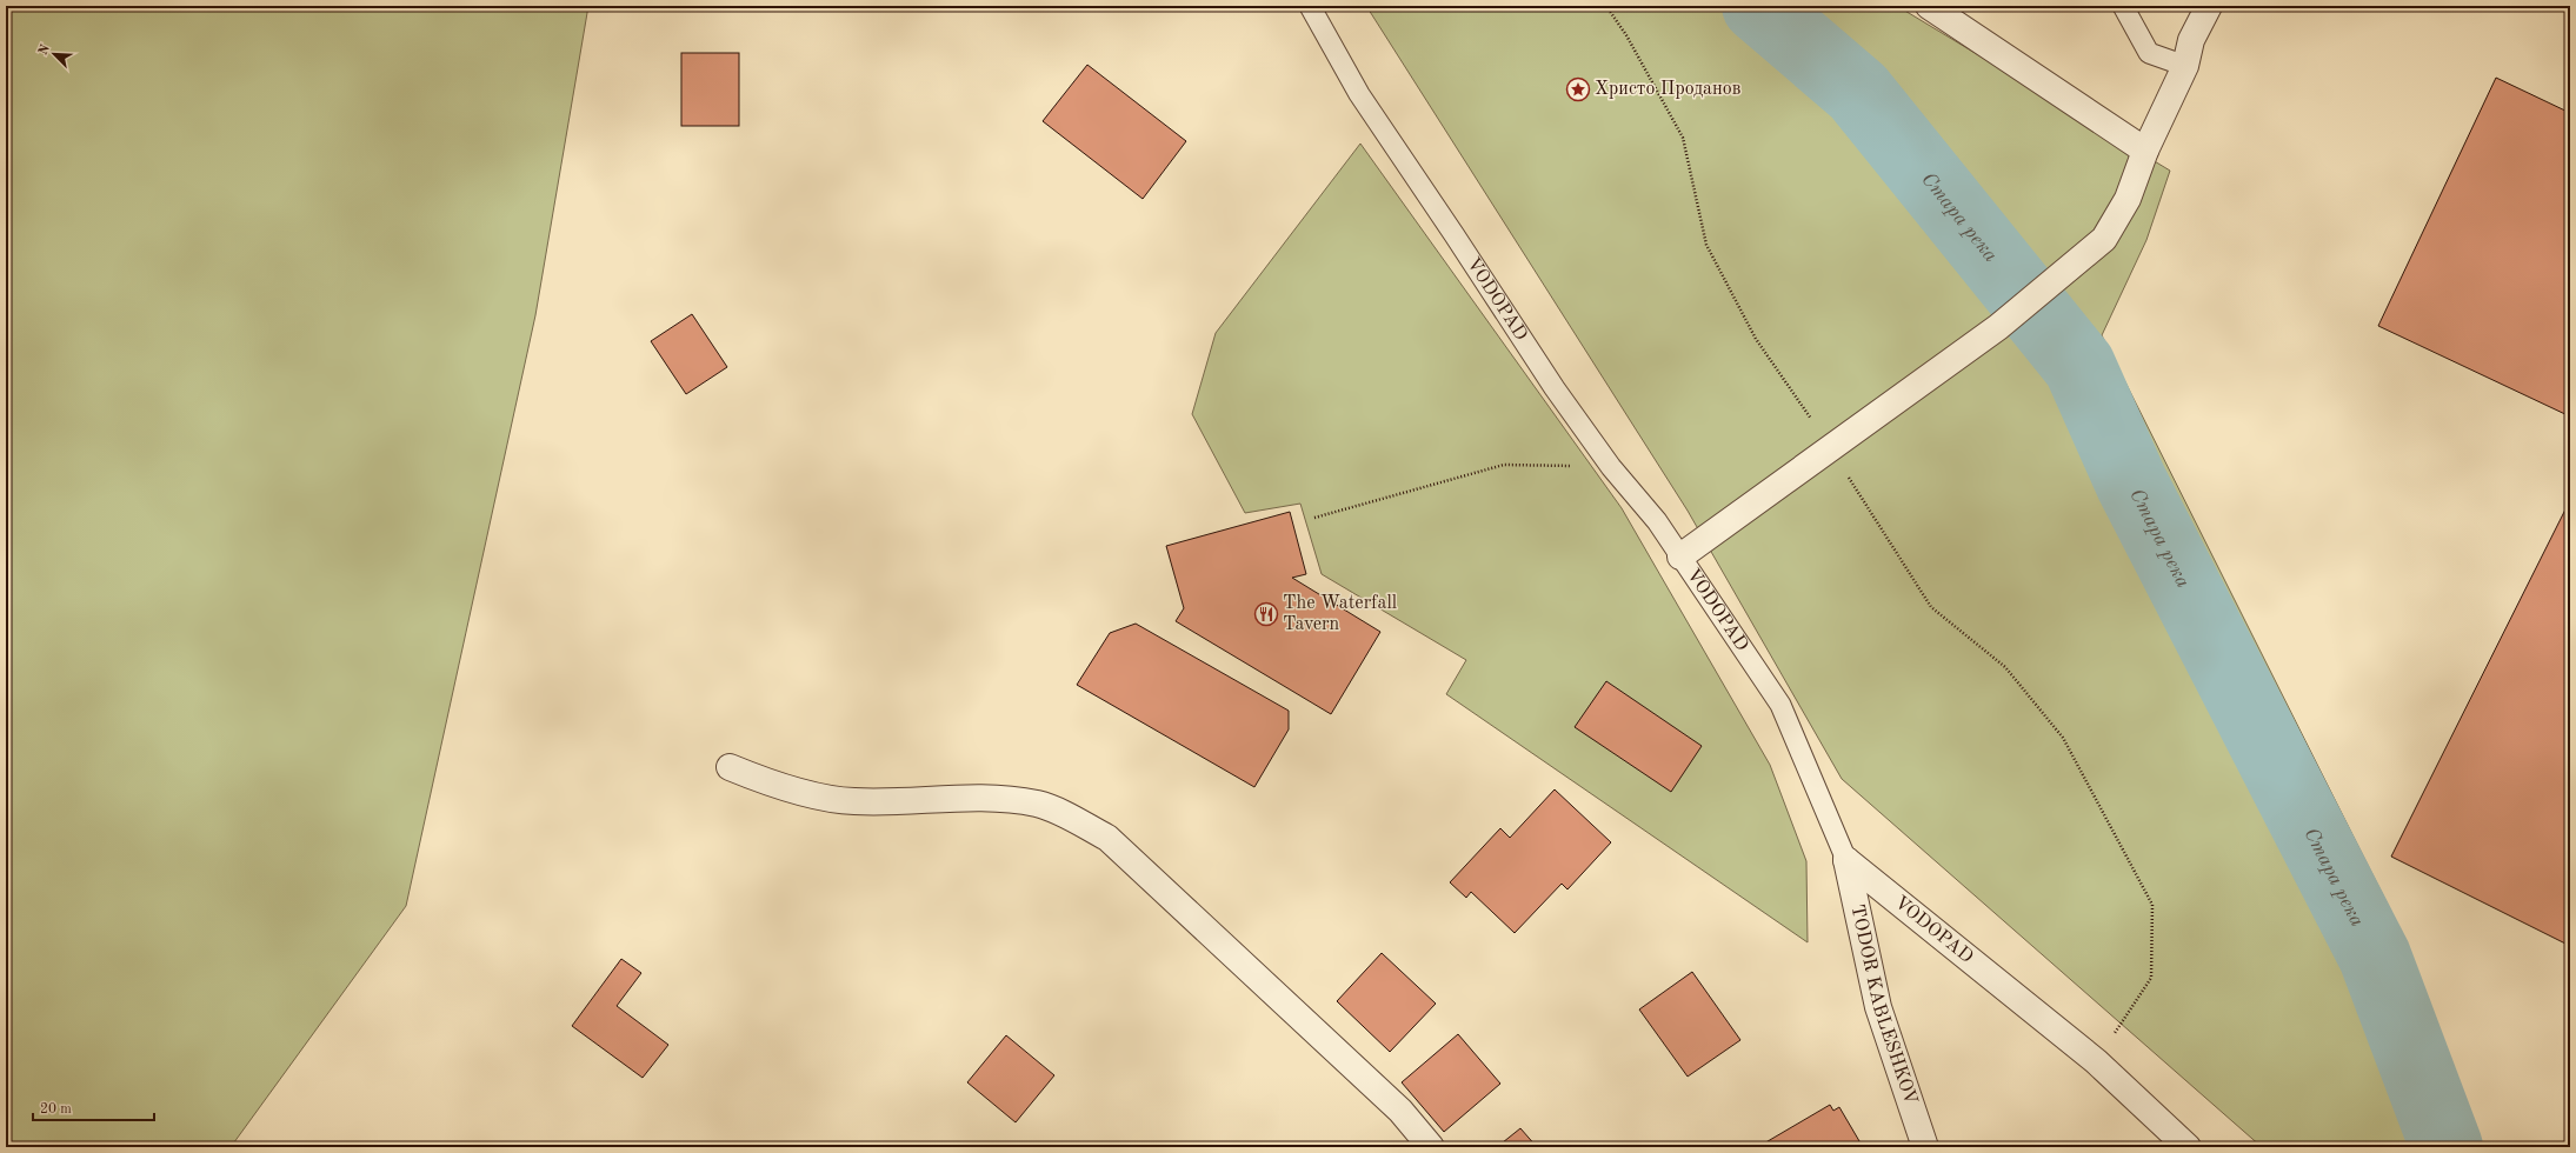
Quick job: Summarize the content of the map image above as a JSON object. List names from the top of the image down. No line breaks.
{"streets":{"street":["VODOPAD","TODOR KABLESHKOV"]},"crossings":[["VODOPAD","TODOR KABLESHKOV"]],"water":["Стара река"],"places":{"place":["Христо Проданов"],"restaurant":["The Waterfall Tavern"]},"scale_bar":"20 m","north":"top left"}
